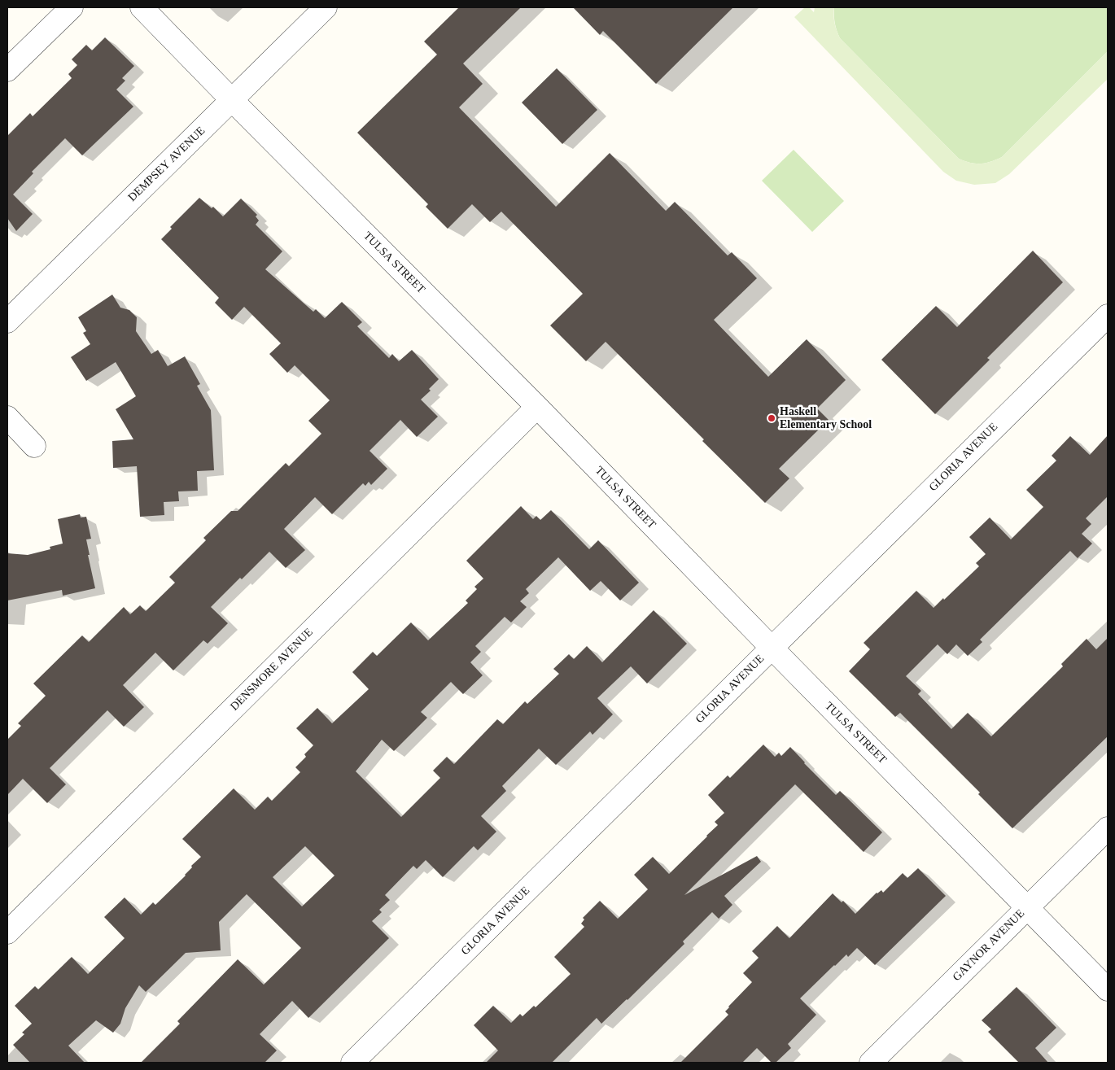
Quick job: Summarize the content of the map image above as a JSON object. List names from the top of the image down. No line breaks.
{"streets":{"street":["DEMPSEY AVENUE","TULSA STREET","GLORIA AVENUE","DENSMORE AVENUE","GAYNOR AVENUE"]},"crossings":[["DEMPSEY AVENUE","TULSA STREET"],["TULSA STREET","GLORIA AVENUE"],["TULSA STREET","DENSMORE AVENUE"],["TULSA STREET","GAYNOR AVENUE"]],"places":["Haskell Elementary School"]}
